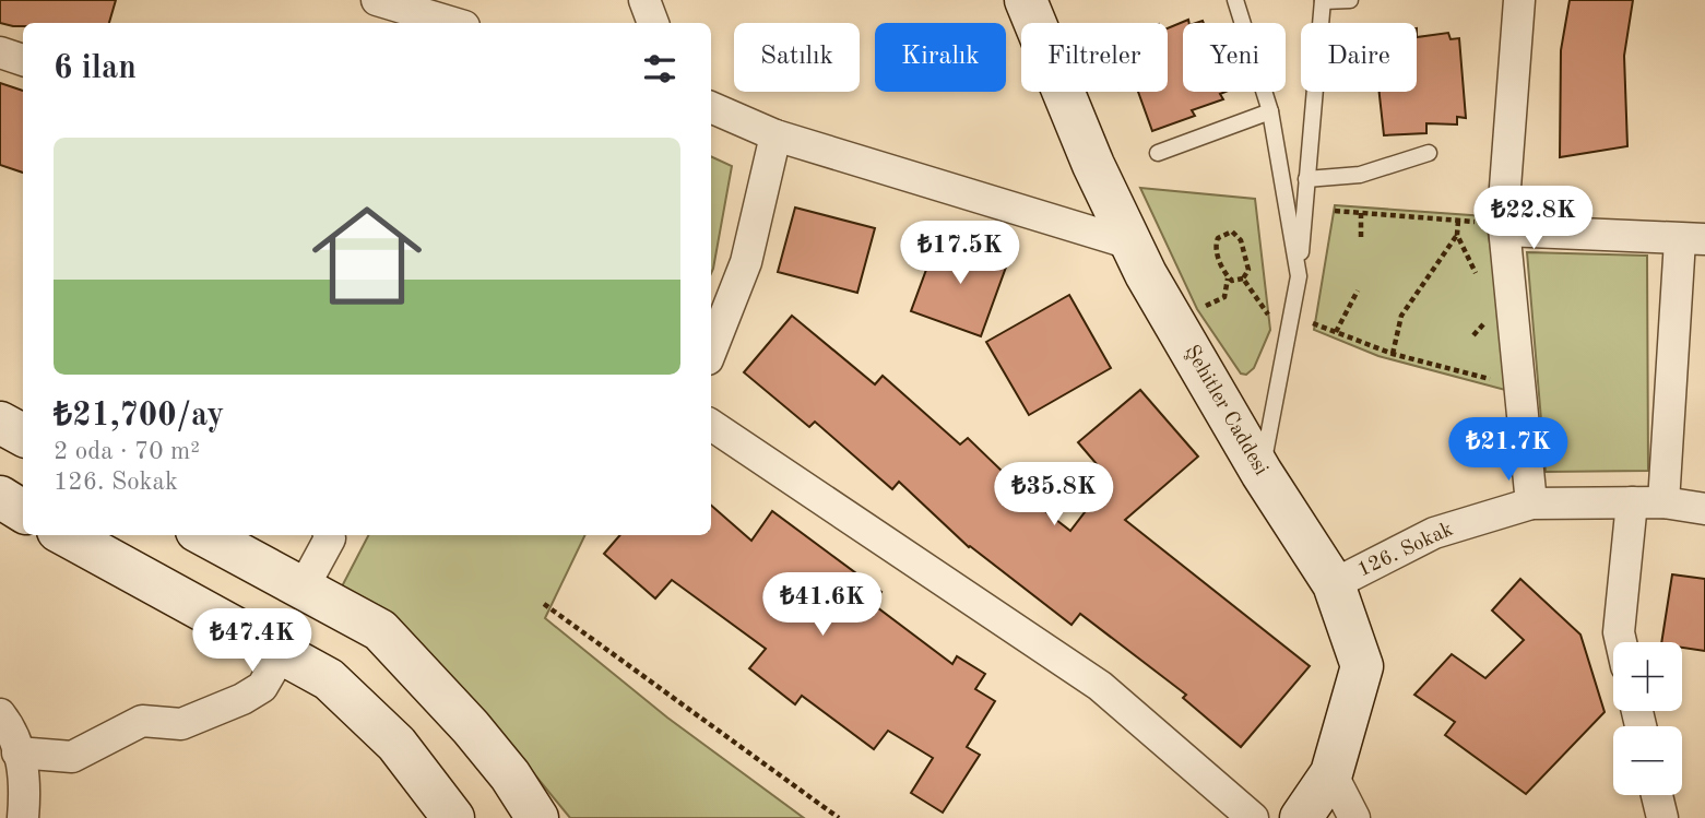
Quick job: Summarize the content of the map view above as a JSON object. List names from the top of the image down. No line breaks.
{"streets":{"street":["Şehitler Caddesi","126. Sokak"]},"crossings":[["Şehitler Caddesi","126. Sokak"]],"page":{"chip":["Satılık","Kiralık","Filtreler","Yeni","Daire"],"heading":"6 ilan","list":[{"name":"₺21,700/ay","note":"2 oda · 70 m² · 126. Sokak"}],"price":["₺22.8K","₺17.5K","₺21.7K","₺35.8K","₺41.6K","₺47.4K"],"map_buttons":["+","−"]}}
